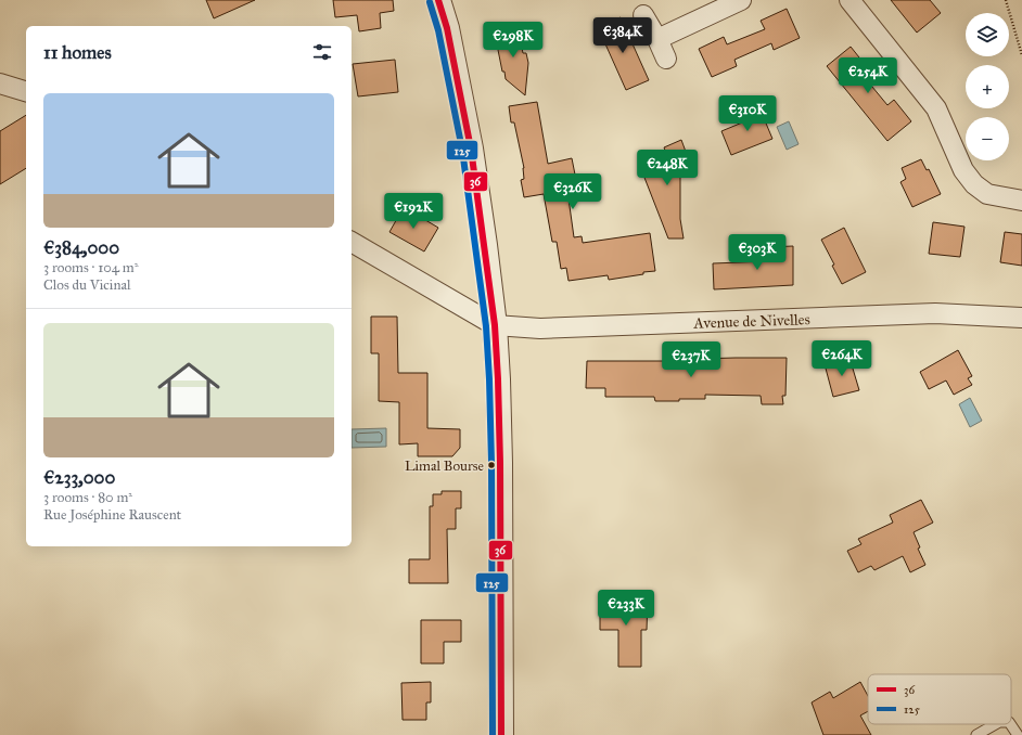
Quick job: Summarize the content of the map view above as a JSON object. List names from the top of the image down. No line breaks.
{"streets":{"street":["Avenue de Nivelles"]},"places":["Limal Bourse"],"lines":["transit line 36","transit line 125"],"legend":["36","125"],"page":{"map_buttons":["+","−"],"price":["€384K","€298K","€254K","€310K","€248K","€326K","€192K","€303K","€264K","€237K","€233K"],"heading":"11 homes","list":[{"name":"€384,000","note":"3 rooms · 104 m² · Clos du Vicinal"},{"name":"€233,000","note":"3 rooms · 80 m² · Rue Joséphine Rauscent"}]}}
